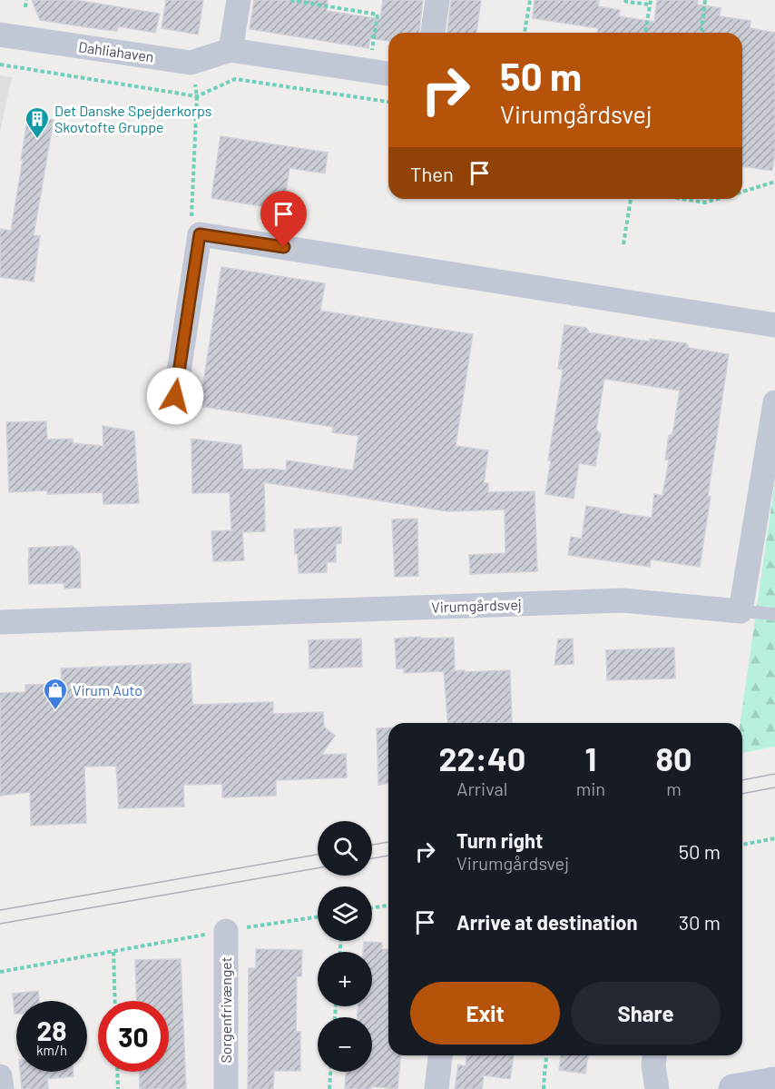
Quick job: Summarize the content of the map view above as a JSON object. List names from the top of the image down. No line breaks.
{"streets":{"street":["Dahliahaven","Virumgårdsvej","Sorgenfrivænget"]},"places":{"building":["Det Danske Spejderkorps Skovtofte Gruppe"],"shop":["Virum Auto"]},"page":{"turn":["50 m","Virumgårdsvej"],"then":"Then","eta":["22:40","Arrival","1","min","80","m"],"list":[{"name":"Turn right","note":"Virumgårdsvej","value":"50 m"},{"name":"Arrive at destination","value":"30 m"}],"map_buttons":["+","−"],"buttons":["Exit","Share"],"speed":"28 km/h","limit":"30"}}
